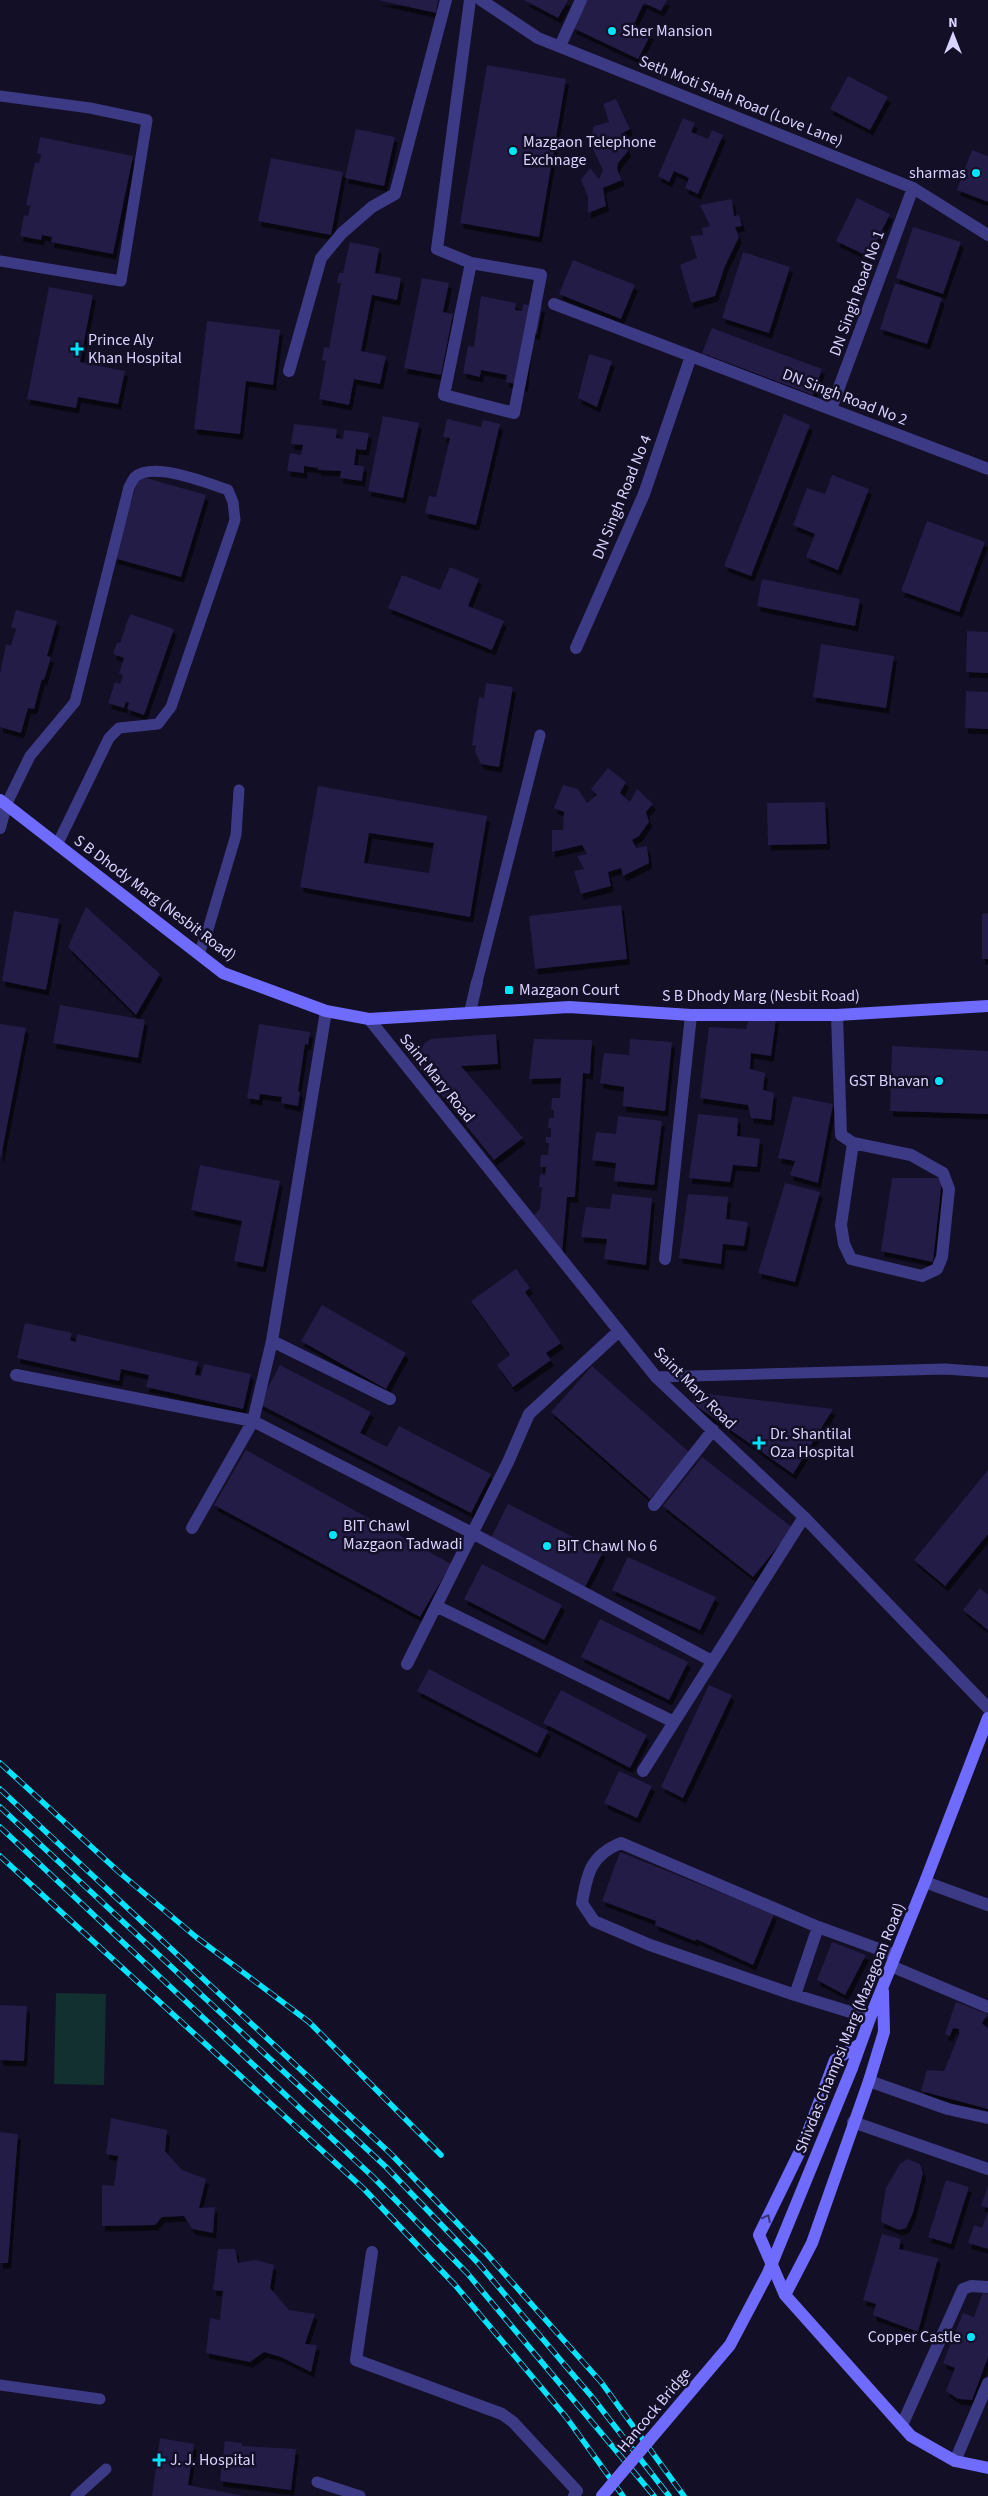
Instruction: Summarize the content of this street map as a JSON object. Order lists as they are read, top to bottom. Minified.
{"streets":{"street":["Seth Moti Shah Road (Love Lane)","DN Singh Road No 1","DN Singh Road No 2","DN Singh Road No 4","S B Dhody Marg (Nesbit Road)","Saint Mary Road","Shivdas Champsi Marg (Mazagoan Road)","Hancock Bridge"]},"crossings":[["Seth Moti Shah Road (Love Lane)","DN Singh Road No 1"],["DN Singh Road No 1","DN Singh Road No 2"],["DN Singh Road No 2","DN Singh Road No 4"],["S B Dhody Marg (Nesbit Road)","Saint Mary Road"],["Shivdas Champsi Marg (Mazagoan Road)","Hancock Bridge"]],"places":{"other":["Sher Mansion","Mazgaon Telephone Exchnage","sharmas","GST Bhavan","BIT Chawl Mazgaon Tadwadi","BIT Chawl No 6","Copper Castle"],"health":["Prince Aly Khan Hospital","Dr. Shantilal Oza Hospital","J. J. Hospital"],"transit":["Mazgaon Court"]},"north":"top"}
